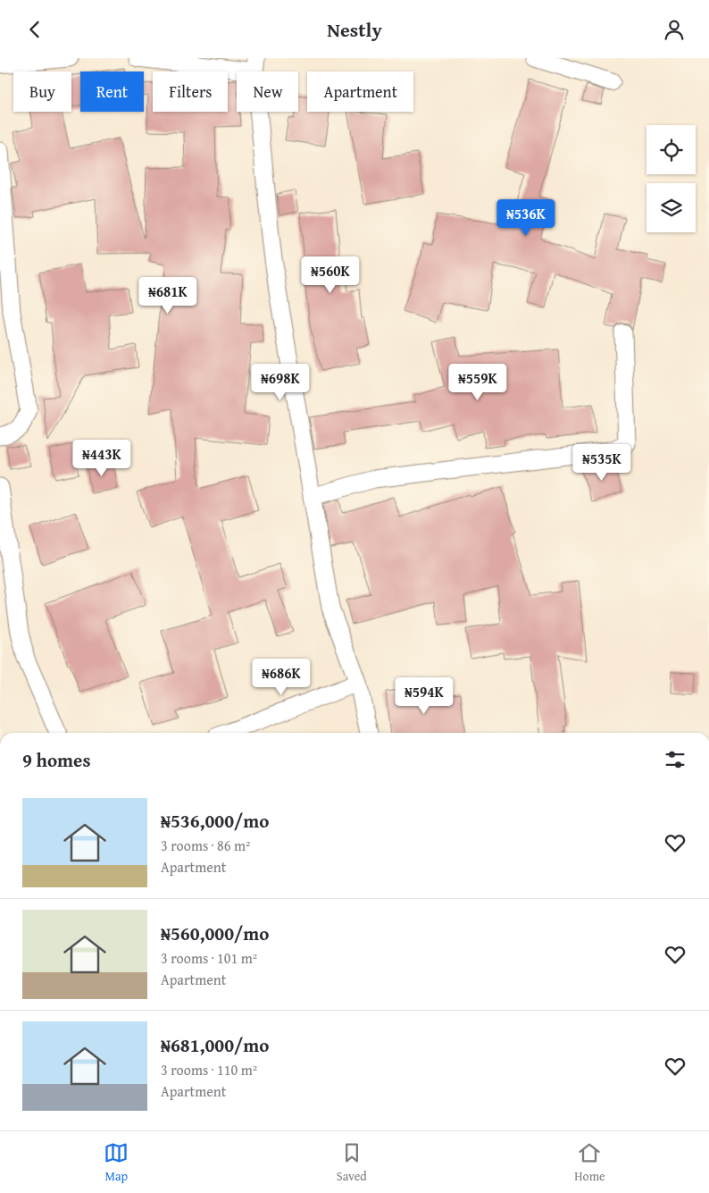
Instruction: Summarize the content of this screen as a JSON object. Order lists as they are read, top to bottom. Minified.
{"page":{"header":"Nestly","chip":["Buy","Rent","Filters","New","Apartment"],"price":["₦536K","₦560K","₦681K","₦698K","₦559K","₦443K","₦535K","₦686K","₦594K"],"heading":"9 homes","list":[{"name":"₦536,000/mo","note":"3 rooms · 86 m² · Apartment"},{"name":"₦560,000/mo","note":"3 rooms · 101 m² · Apartment"},{"name":"₦681,000/mo","note":"3 rooms · 110 m² · Apartment"}],"tabs":["Map","Saved","Home"]}}
